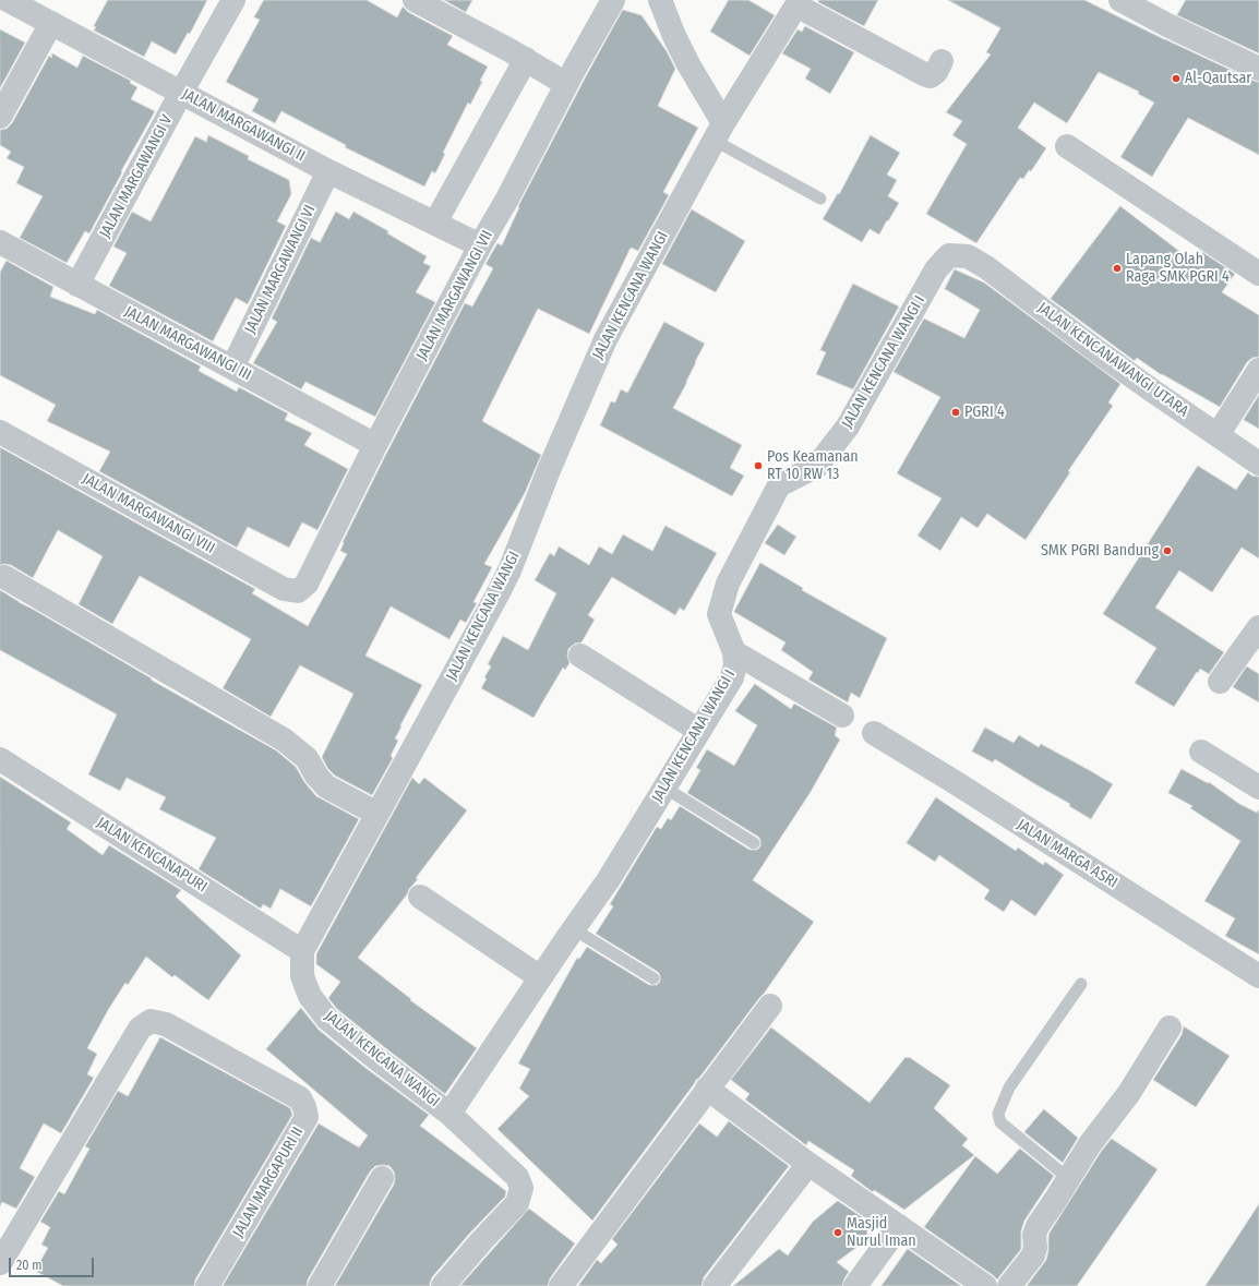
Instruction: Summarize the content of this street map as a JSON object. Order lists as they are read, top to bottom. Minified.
{"streets":{"street":["JALAN MARGAWANGI II","JALAN MARGAWANGI V","JALAN MARGAWANGI VI","JALAN MARGAWANGI VII","JALAN KENCANA WANGI","JALAN MARGAWANGI III","JALAN KENCANAWANGI UTARA","JALAN KENCANA WANGI I","JALAN MARGAWANGI VIII","JALAN MARGA ASRI","JALAN KENCANAPURI","JALAN MARGAPURI II"]},"crossings":[["JALAN MARGAWANGI II","JALAN MARGAWANGI V"],["JALAN MARGAWANGI II","JALAN MARGAWANGI VI"],["JALAN MARGAWANGI II","JALAN MARGAWANGI VII"],["JALAN MARGAWANGI V","JALAN MARGAWANGI III"],["JALAN MARGAWANGI VI","JALAN MARGAWANGI III"],["JALAN MARGAWANGI VII","JALAN MARGAWANGI III"],["JALAN MARGAWANGI VII","JALAN MARGAWANGI VIII"],["JALAN KENCANA WANGI","JALAN KENCANA WANGI I"],["JALAN KENCANA WANGI","JALAN KENCANAPURI"],["JALAN KENCANAWANGI UTARA","JALAN KENCANA WANGI I"]],"places":["Al-Qautsar","Lapang Olah Raga SMK PGRI 4","PGRI 4","Pos Keamanan RT 10 RW 13","SMK PGRI Bandung","Masjid Nurul Iman"],"scale_bar":"20 m"}
